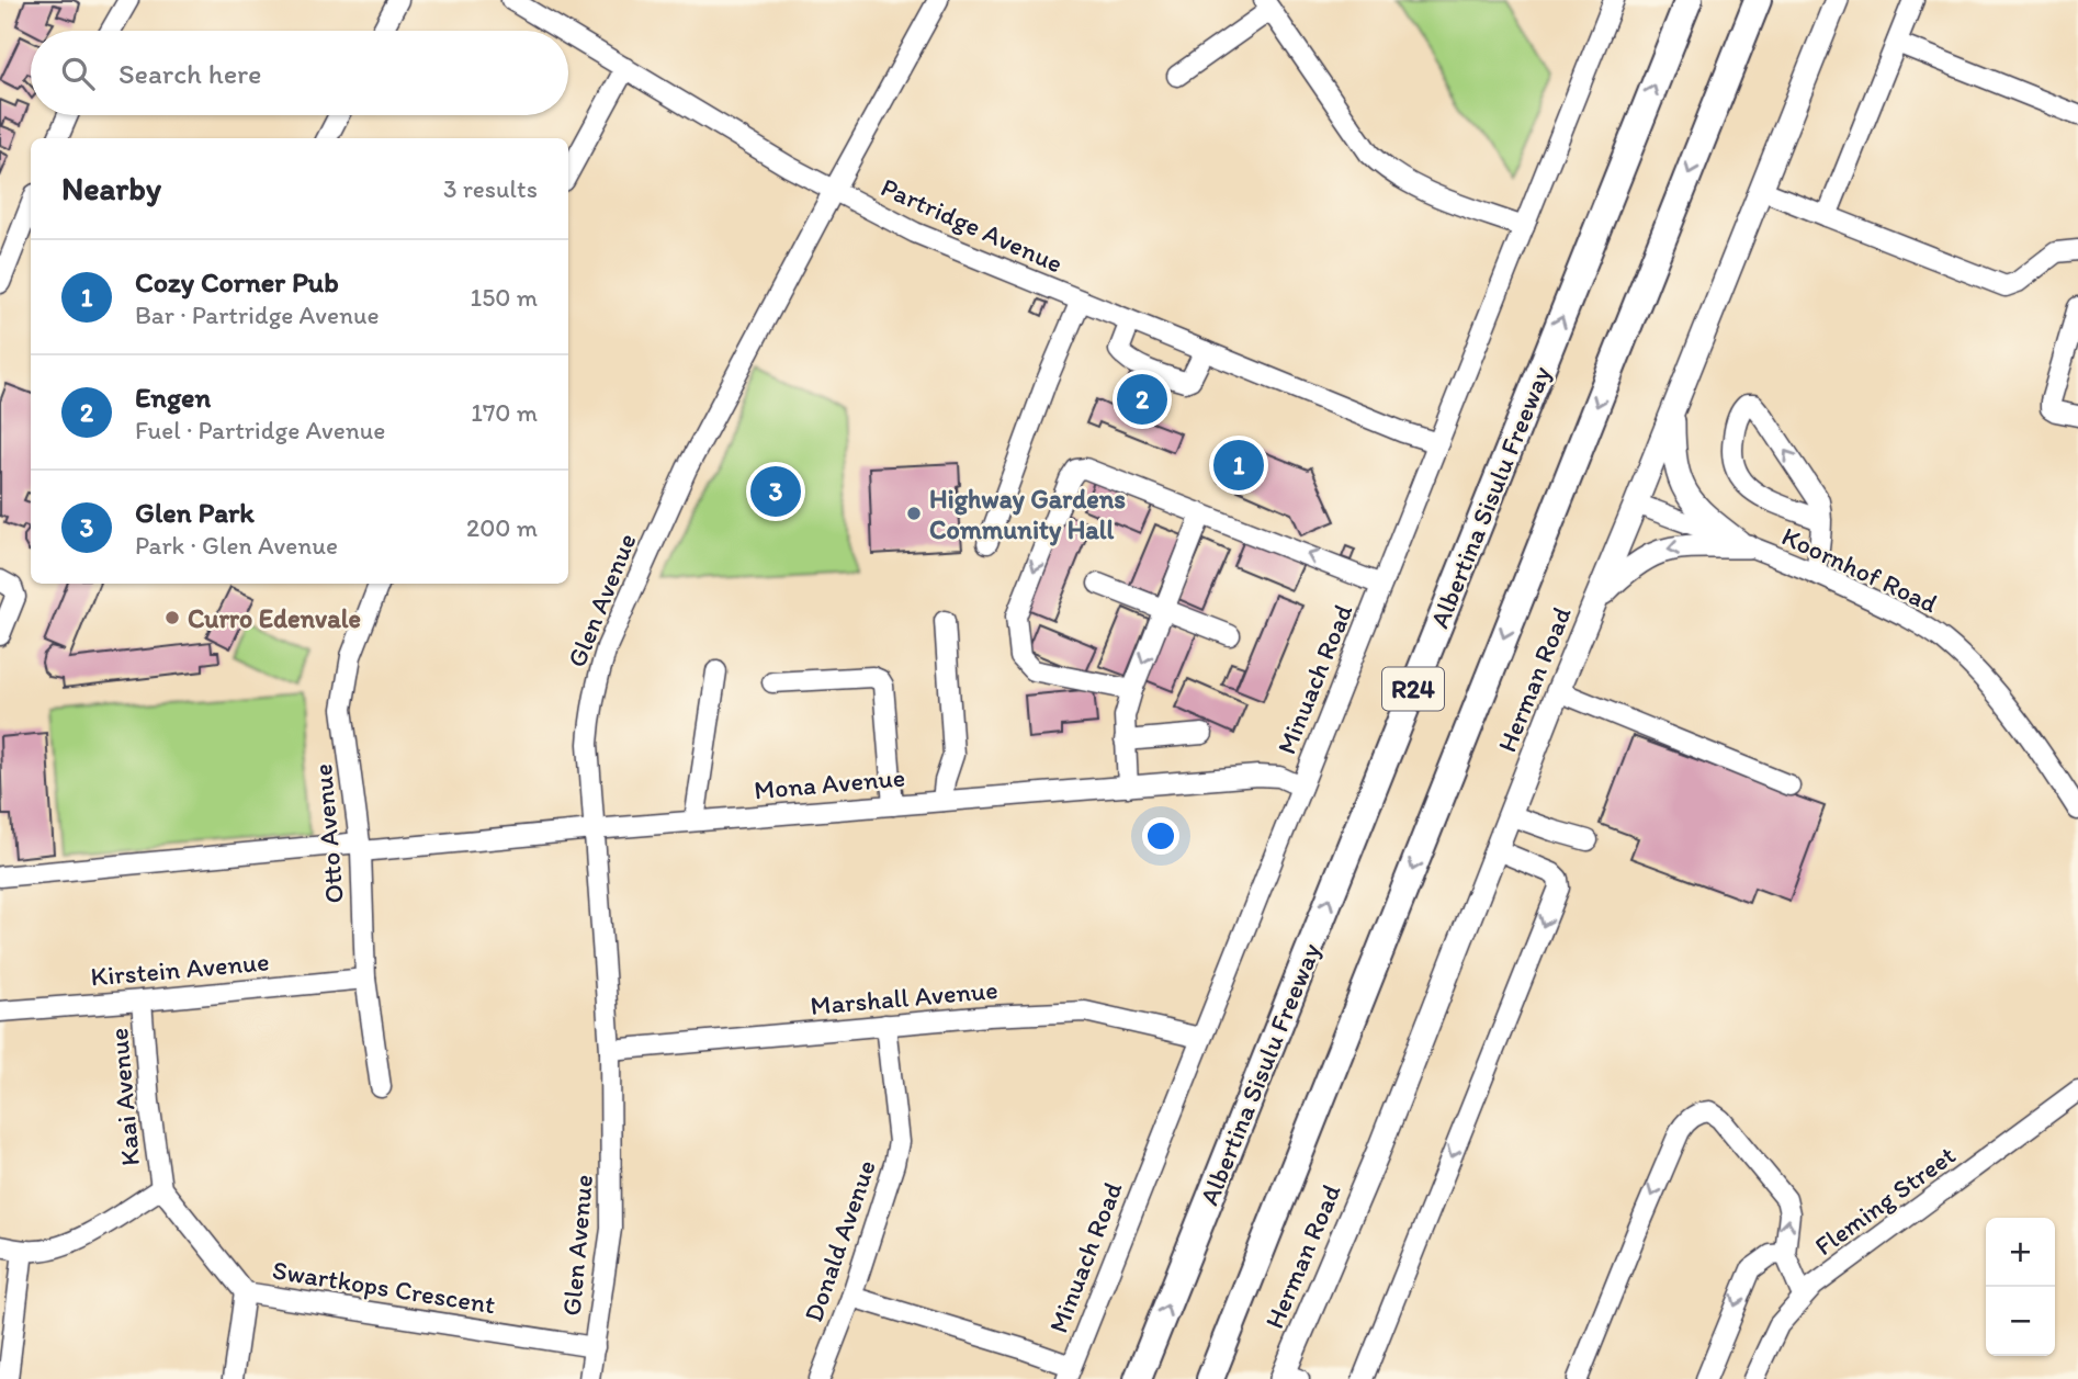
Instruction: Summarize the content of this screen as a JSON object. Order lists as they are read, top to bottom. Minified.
{"streets":{"highway":["Albertina Sisulu Freeway","R24"],"main road":["Herman Road"],"street":["Partridge Avenue","Koornhof Road","Glen Avenue","Minuach Road","Mona Avenue","Otto Avenue","Kirstein Avenue","Marshall Avenue","Kaai Avenue","Fleming Street","Donald Avenue","Swartkops Crescent"]},"crossings":[["Partridge Avenue","Glen Avenue"],["Partridge Avenue","Minuach Road"],["Koornhof Road","Herman Road"],["Glen Avenue","Mona Avenue"],["Glen Avenue","Marshall Avenue"],["Glen Avenue","Swartkops Crescent"],["Minuach Road","Mona Avenue"],["Minuach Road","Marshall Avenue"],["Mona Avenue","Otto Avenue"],["Otto Avenue","Kirstein Avenue"],["Kirstein Avenue","Kaai Avenue"],["Marshall Avenue","Donald Avenue"],["Kaai Avenue","Swartkops Crescent"]],"places":["Highway Gardens Community Hall","Curro Edenvale"],"page":{"search":"Search here","heading":["Nearby","3 results"],"list":[{"mark":"1","name":"Cozy Corner Pub","note":"Bar · Partridge Avenue","value":"150 m"},{"mark":"2","name":"Engen","note":"Fuel · Partridge Avenue","value":"170 m"},{"mark":"3","name":"Glen Park","note":"Park · Glen Avenue","value":"200 m"}],"pins":["2","1","3"],"map_buttons":["+","−"]}}
